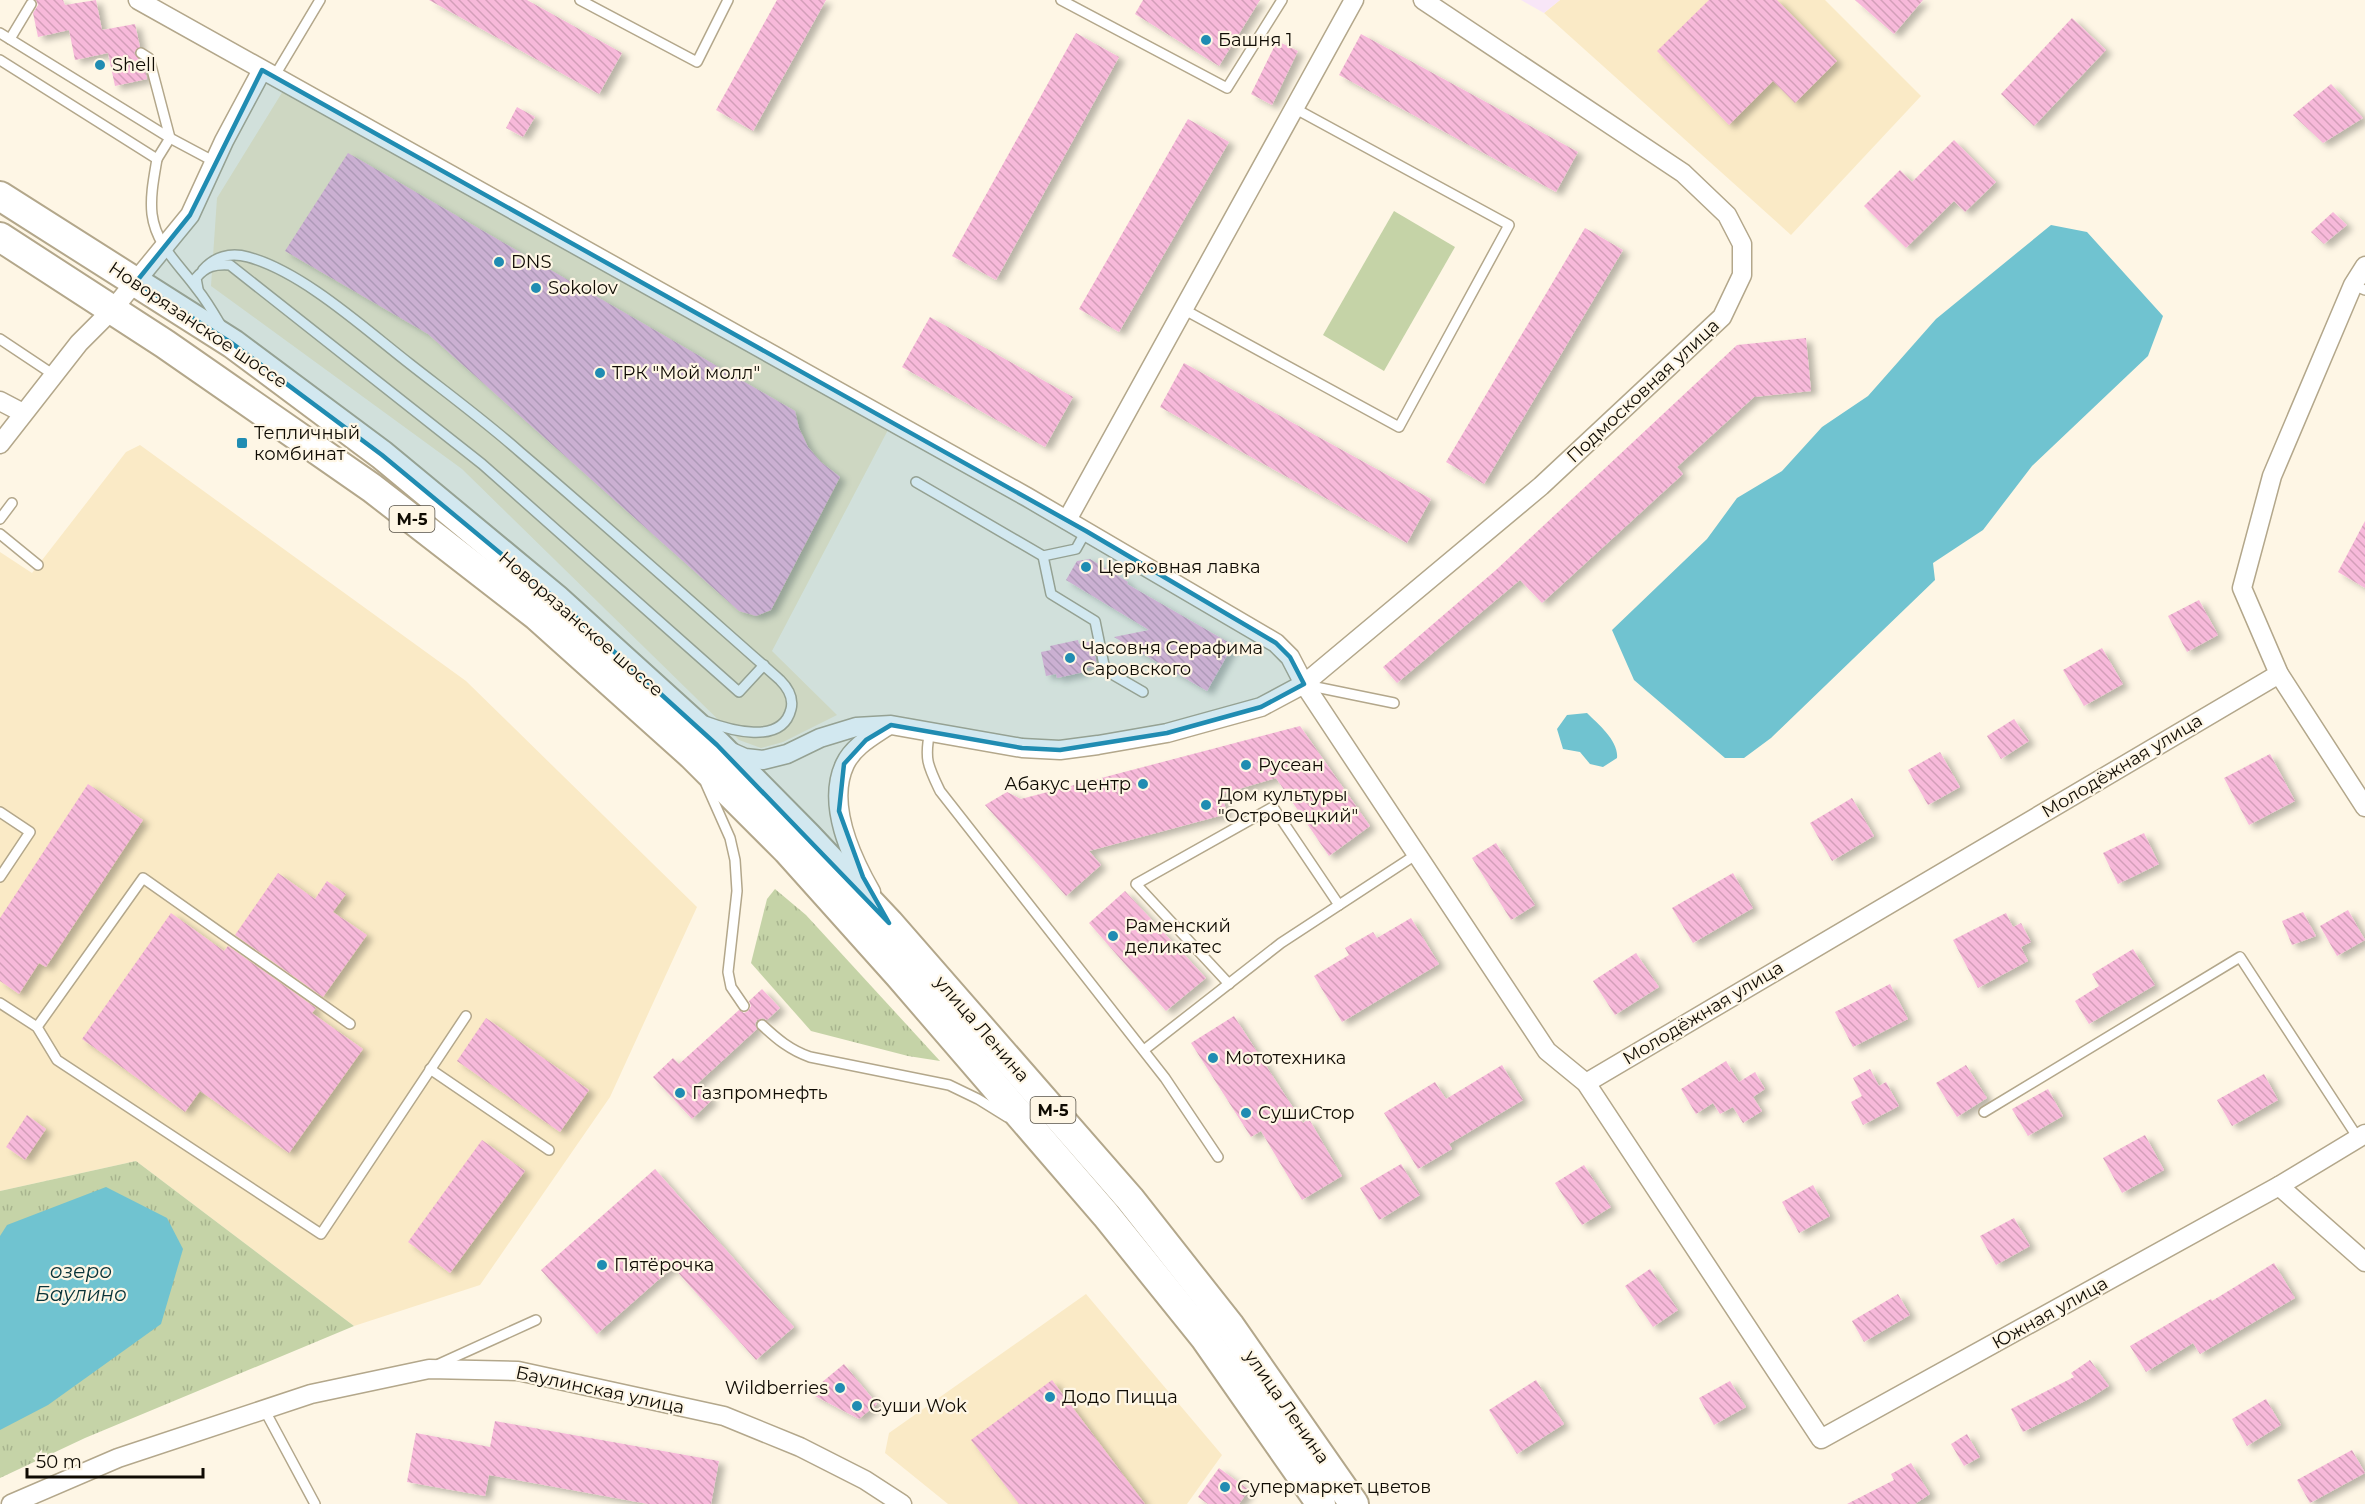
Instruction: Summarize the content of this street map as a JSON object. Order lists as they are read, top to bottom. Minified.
{"streets":{"main road":["Новорязанское шоссе","М-5","улица Ленина"],"street":["Подмосковная улица","Молодёжная улица","Южная улица","Баулинская улица"]},"crossings":[["Новорязанское шоссе","Подмосковная улица"],["Новорязанское шоссе","улица Ленина"],["Подмосковная улица","улица Ленина"],["Молодёжная улица","Южная улица"]],"water":["озеро Баулино"],"places":{"other":["Башня 1","Shell","DNS","Sokolov","ТРК \"Мой молл\"","Церковная лавка","Часовня Серафима Саровского","Русеан","Абакус центр","Дом культуры \"Островецкий\"","Раменский деликатес","Мототехника","Газпромнефть","СушиСтор","Пятёрочка","Wildberries","Додо Пицца","Суши Wok","Супермаркет цветов"],"transit":["Тепличный комбинат"]},"scale_bar":"50 m"}
